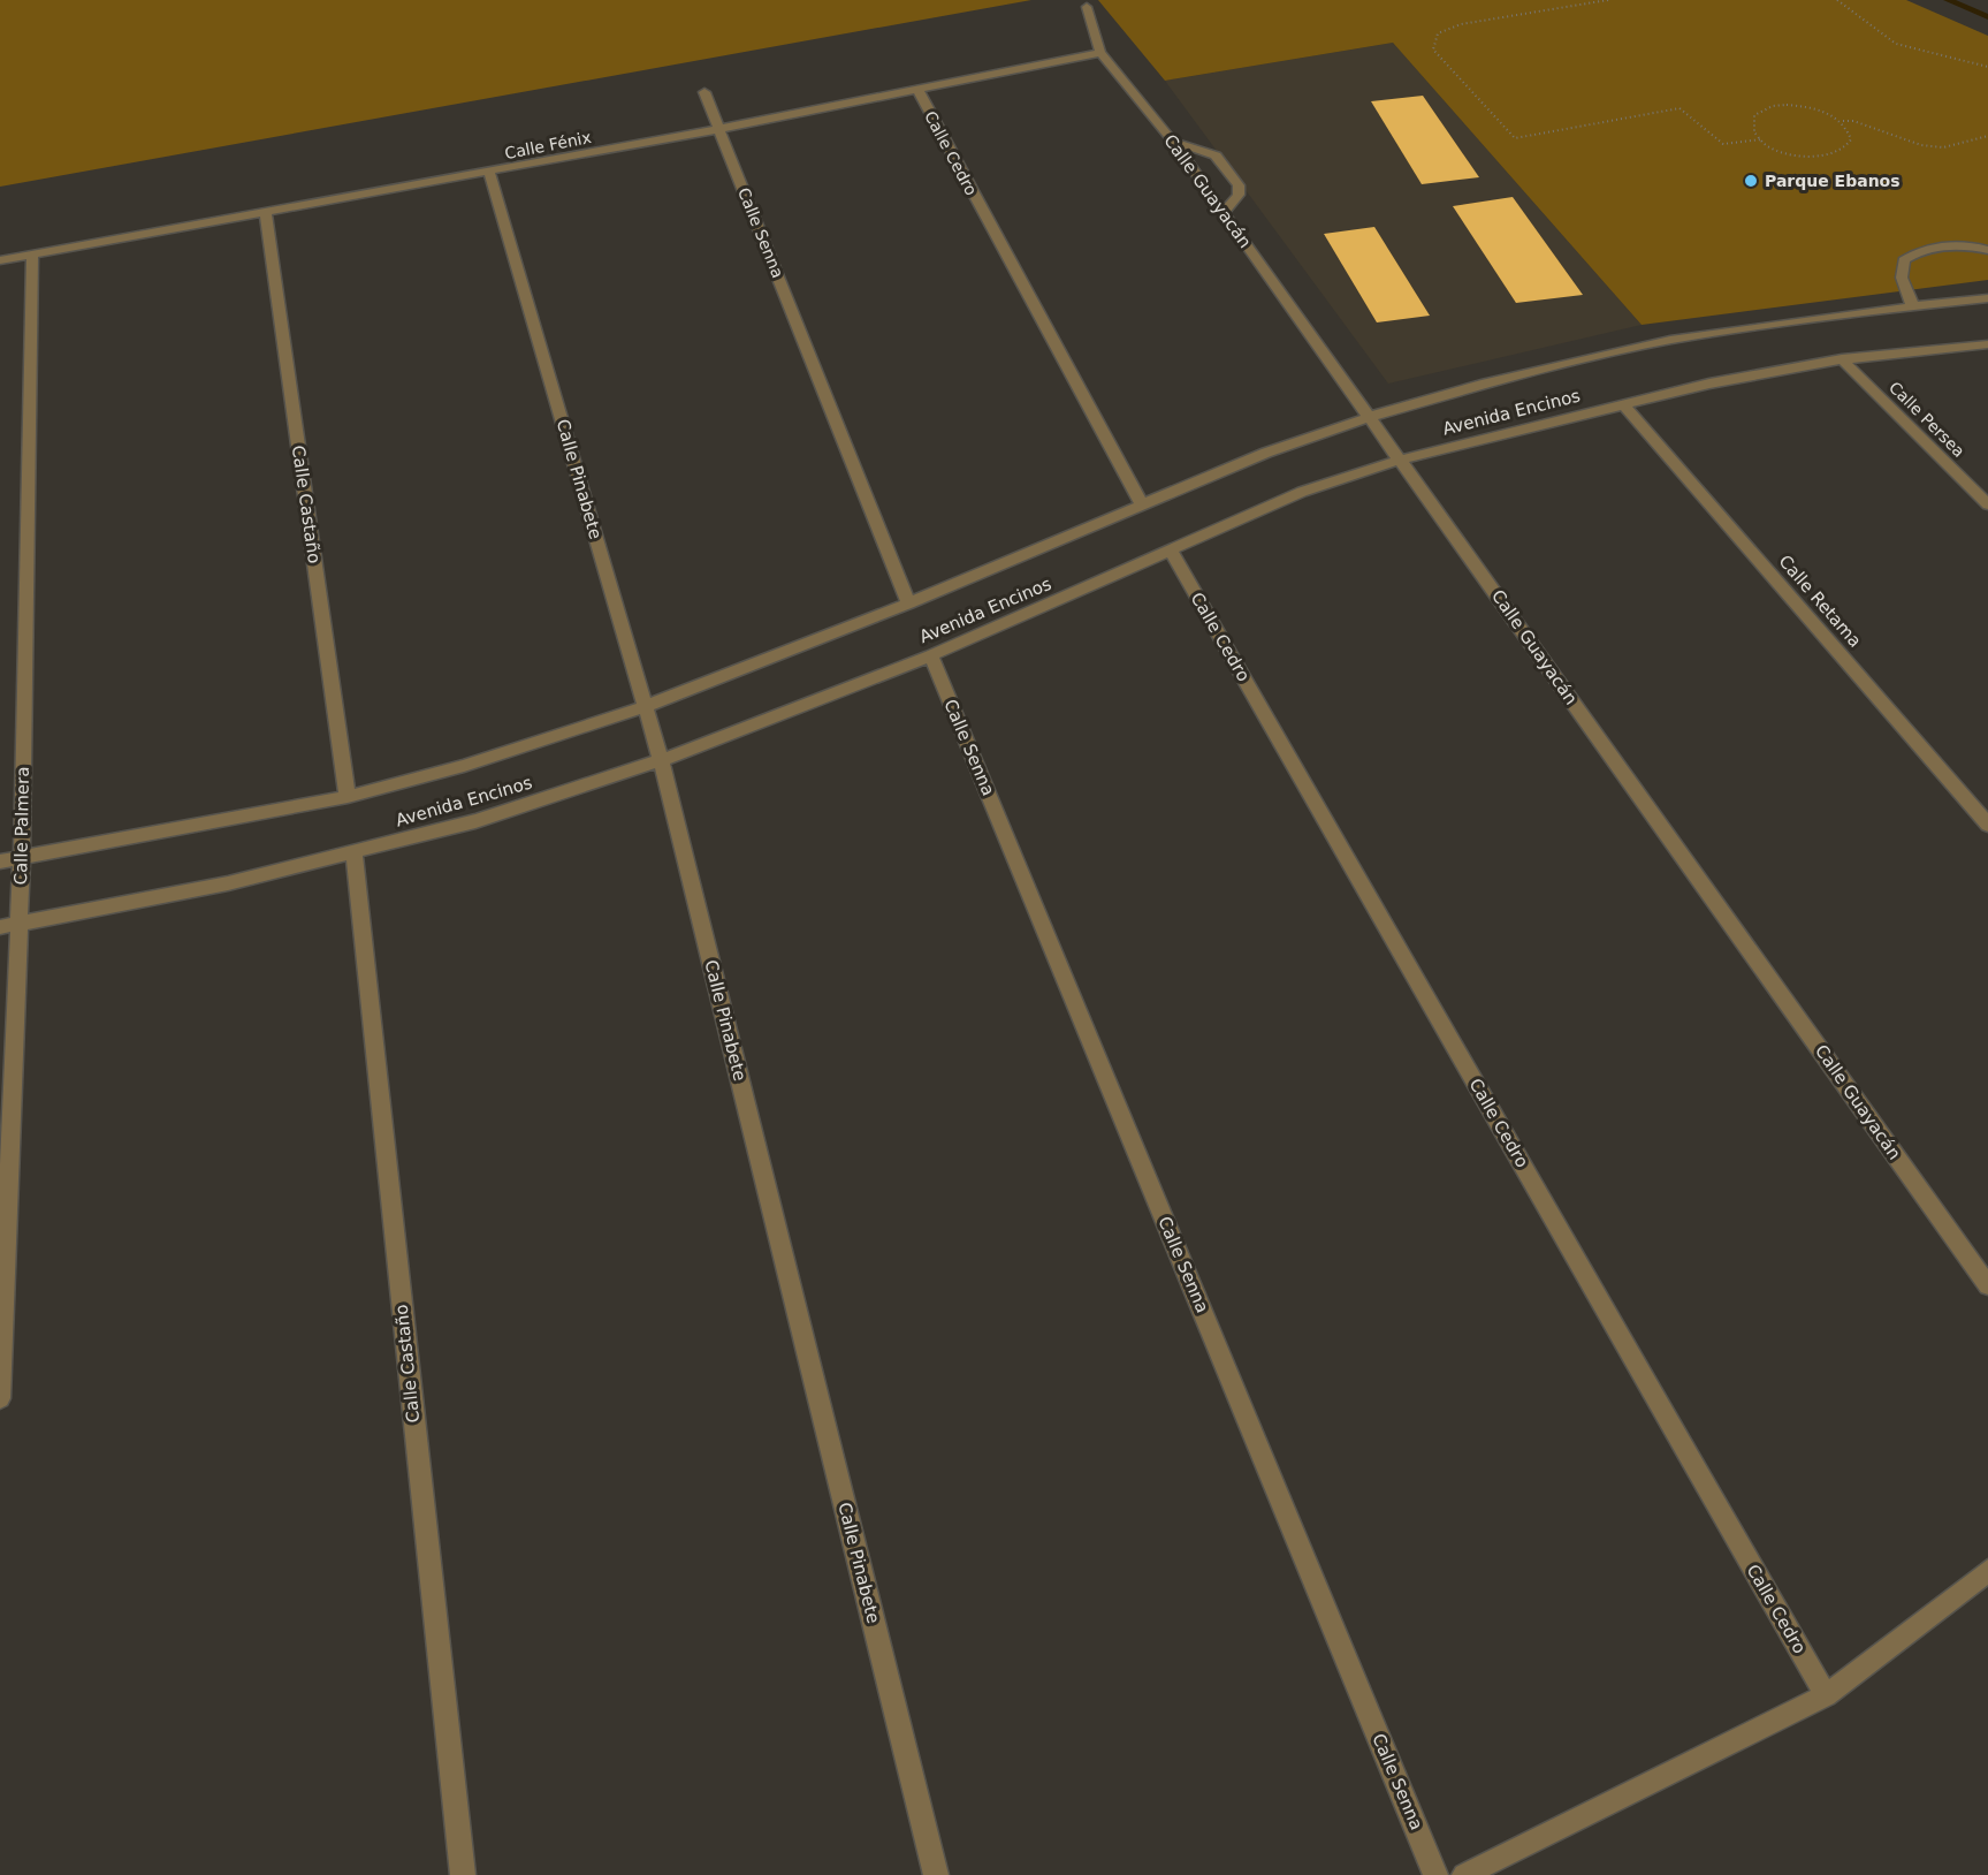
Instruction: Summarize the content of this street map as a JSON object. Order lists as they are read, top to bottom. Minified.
{"streets":{"street":["Calle Fénix","Calle Cedro","Calle Guayacán","Calle Senna","Avenida Encinos","Calle Persea","Calle Pinabete","Calle Castaño","Calle Retama","Calle Palmera"]},"crossings":[["Calle Fénix","Calle Cedro"],["Calle Fénix","Calle Guayacán"],["Calle Fénix","Calle Senna"],["Calle Fénix","Calle Pinabete"],["Calle Fénix","Calle Castaño"],["Calle Fénix","Calle Palmera"],["Calle Cedro","Avenida Encinos"],["Calle Guayacán","Avenida Encinos"],["Calle Senna","Avenida Encinos"],["Avenida Encinos","Calle Persea"],["Avenida Encinos","Calle Pinabete"],["Avenida Encinos","Calle Castaño"],["Avenida Encinos","Calle Retama"],["Avenida Encinos","Calle Palmera"]],"places":["Parque Ebanos"]}
